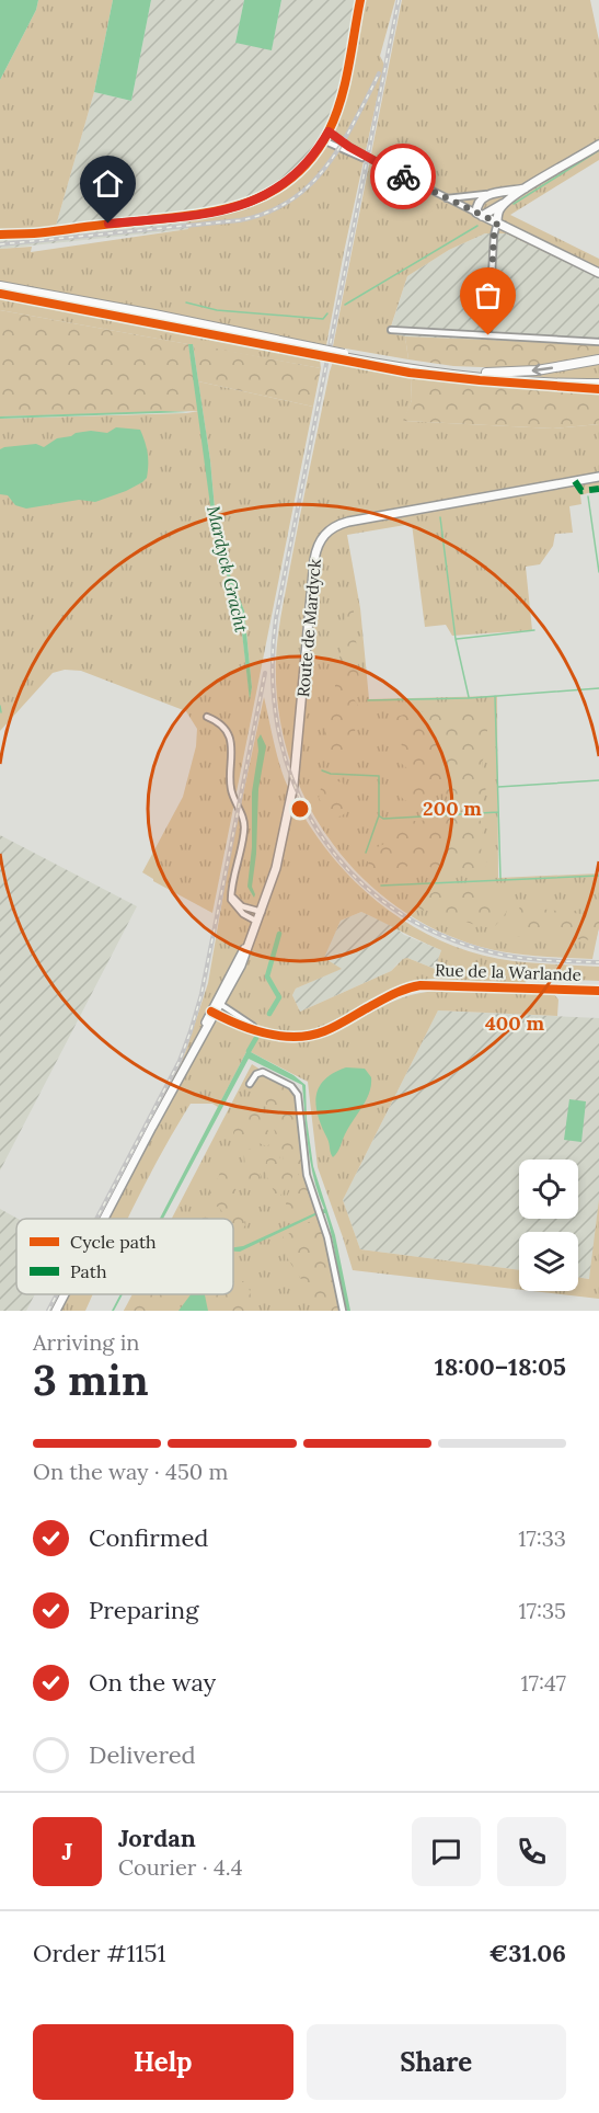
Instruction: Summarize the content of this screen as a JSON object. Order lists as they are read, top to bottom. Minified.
{"streets":{"main road":["Route de Mardyck"],"street":["Rue de la Warlande"]},"crossings":[["Route de Mardyck","Rue de la Warlande"]],"water":["Mardyck Gracht"],"legend":["Cycle path","Path"],"page":{"heading":["3 min","Arriving in","18:00–18:05"],"panel":["Jordan","Courier · 4.4","Order #1151","€31.06"],"bar":"On the way · 450 m","list":[["Confirmed","17:33"],["Preparing","17:35"],["On the way","17:47"],"Delivered"],"round":"J","buttons":["Help","Share"]},"rings":["200 m","400 m"]}
